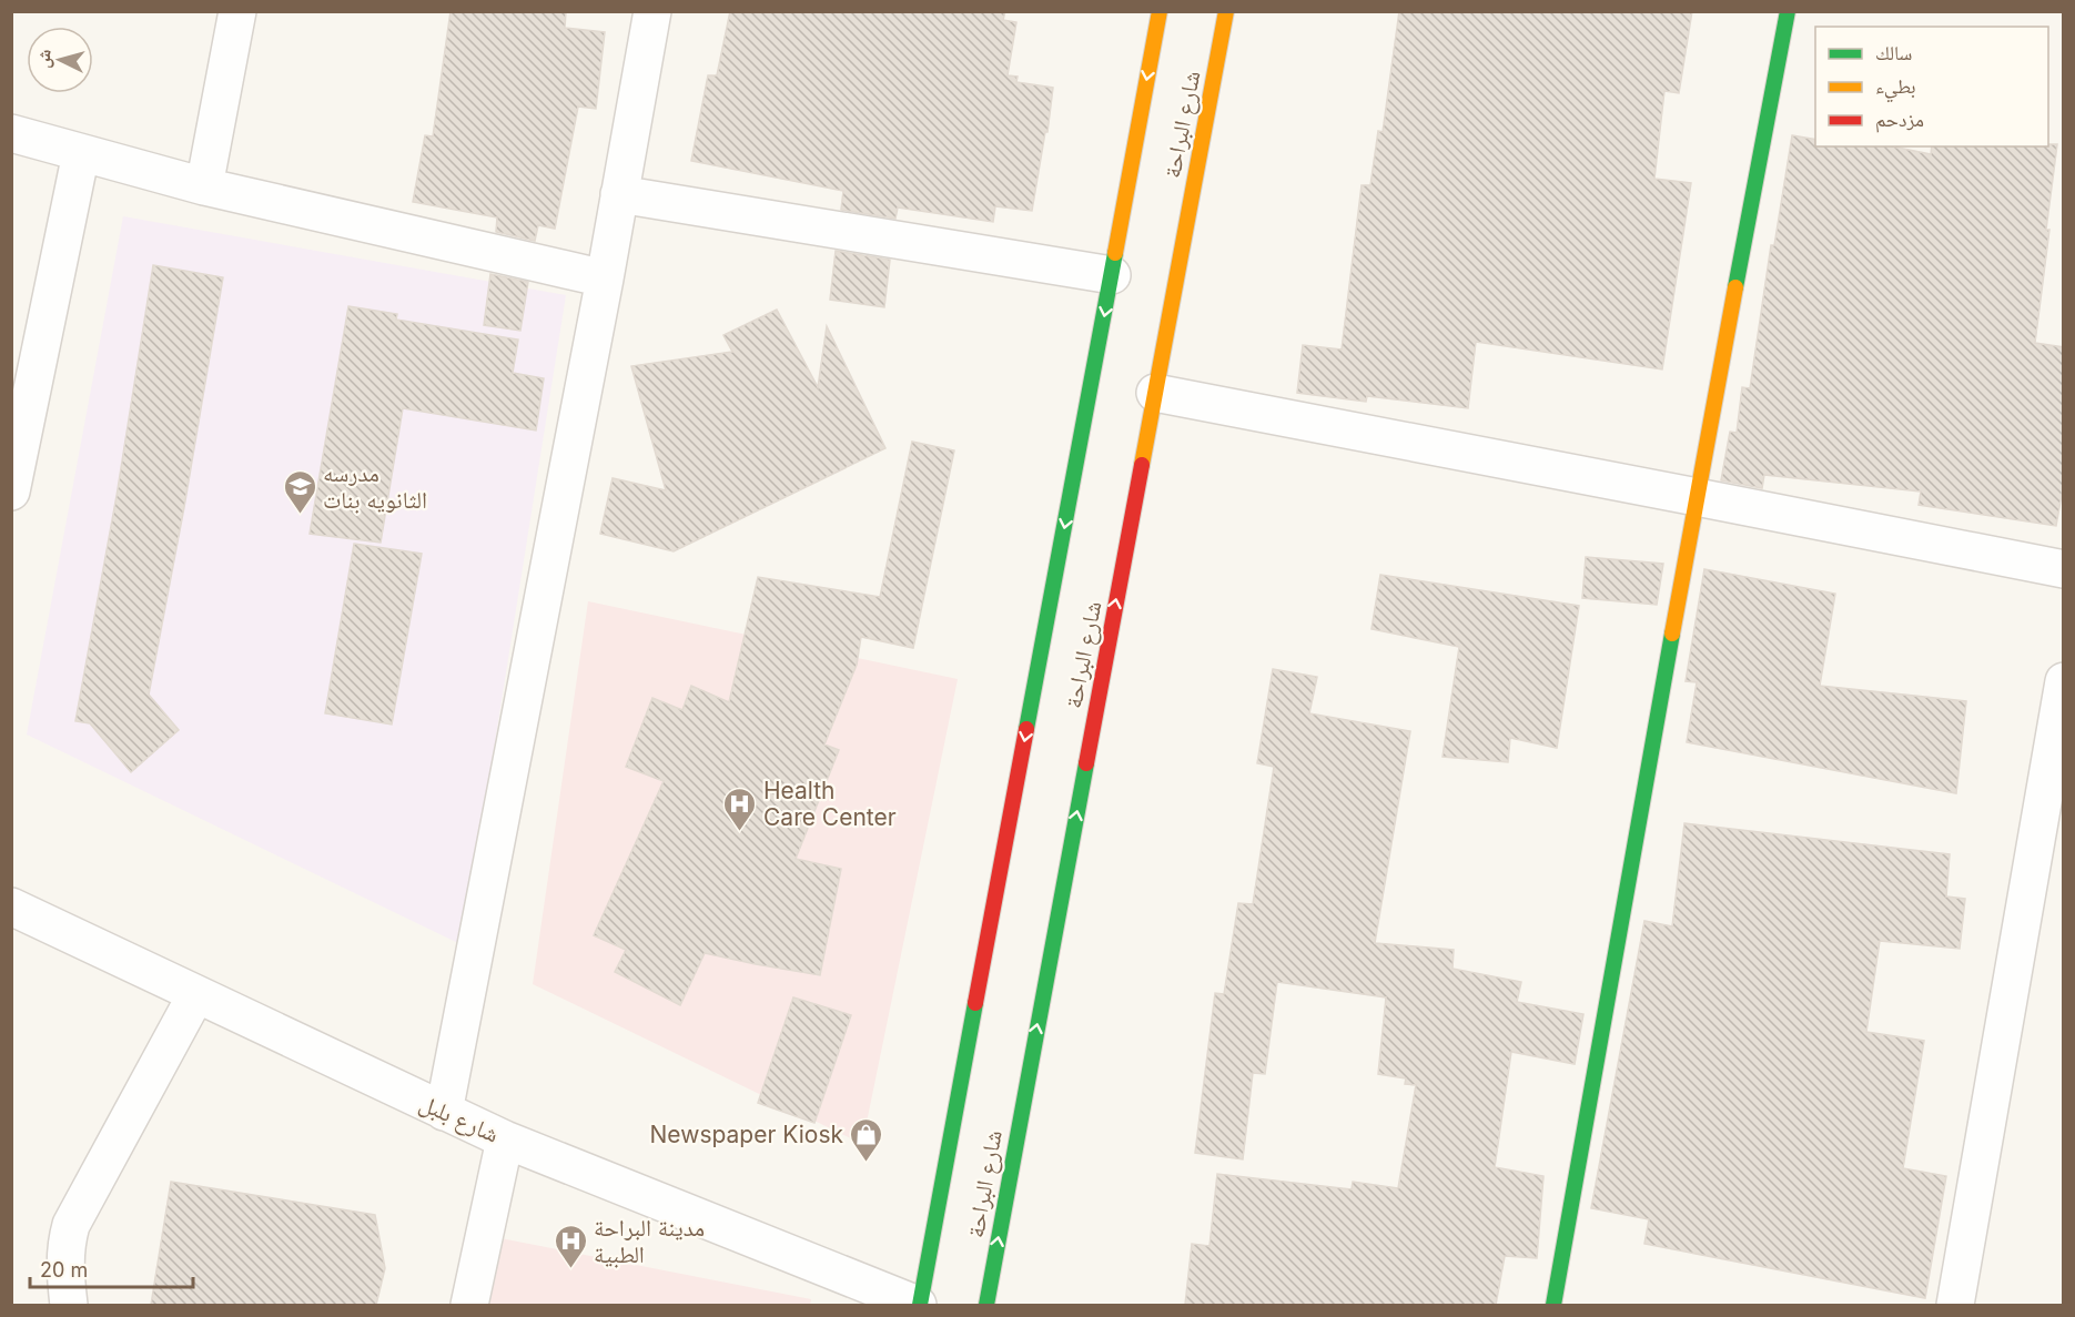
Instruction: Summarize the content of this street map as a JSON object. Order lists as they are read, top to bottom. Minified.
{"streets":{"street":["شارع البراحة","شارع بلبل"]},"crossings":[["شارع البراحة","شارع بلبل"]],"places":{"school or university":["مدرسه الثانويه بنات"],"hospital":["Health Care Center","مدينة البراحة الطبية"],"shop":["Newspaper Kiosk"]},"legend":["سالك","بطيء","مزدحم"],"scale_bar":"20 m","north":"left"}
